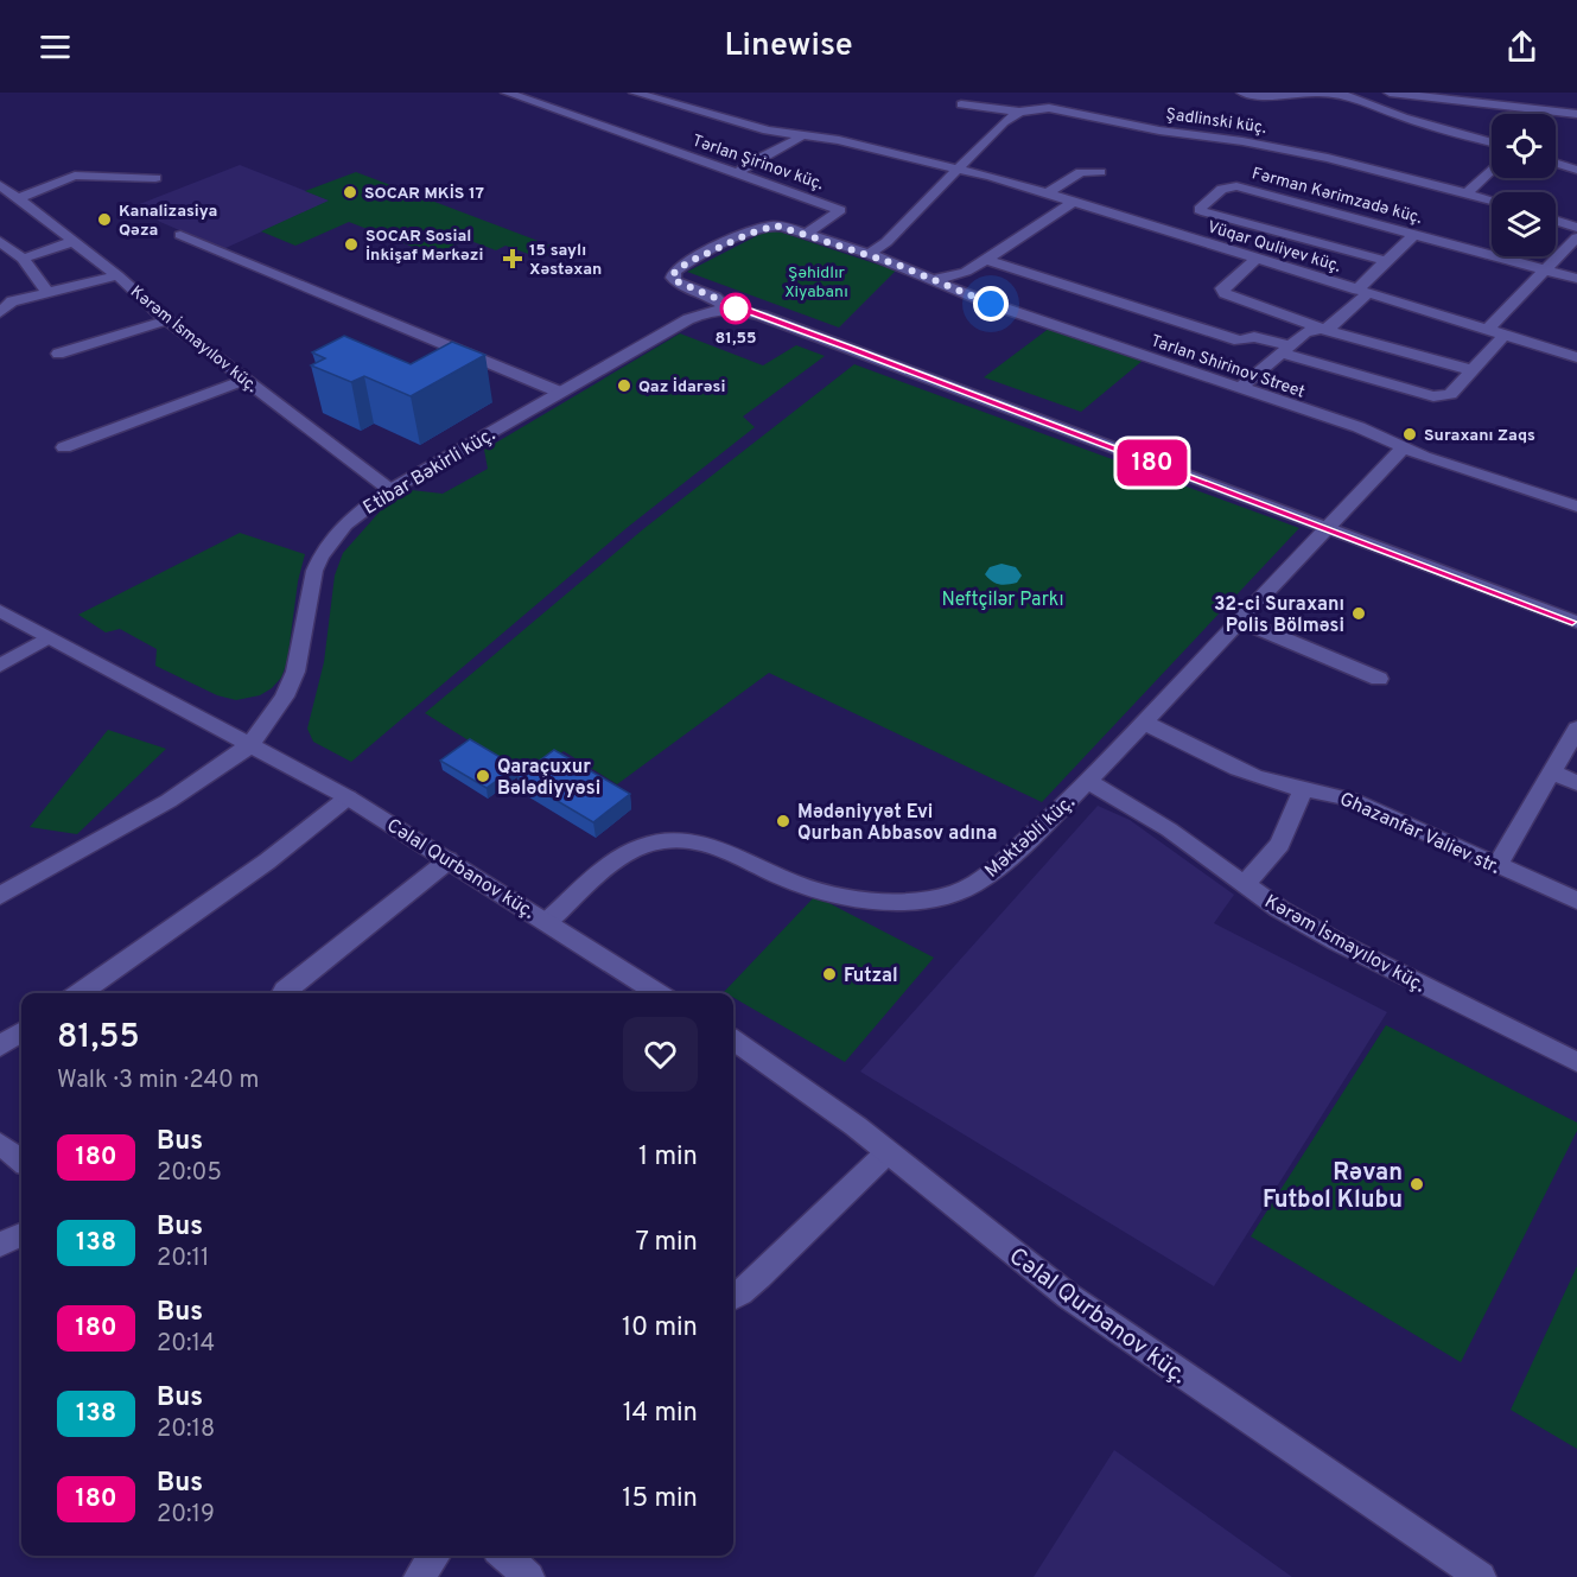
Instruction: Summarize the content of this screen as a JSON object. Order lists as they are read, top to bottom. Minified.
{"streets":{"street":["Şadlinski küç.","Tərlan Şirinov küç.","Fərman Kərimzadə küç.","Vüqar Quliyev küç.","Kərəm İsmayılov küç.","Tarlan Shirinov Street","Etibar Bəkirli küç.","Ghazanfar Valiev str.","Məktəbli küç.","Cəlal Qurbanov küç."]},"crossings":[["Kərəm İsmayılov küç.","Etibar Bəkirli küç."],["Kərəm İsmayılov küç.","Məktəbli küç."],["Tarlan Shirinov Street","Məktəbli küç."],["Etibar Bəkirli küç.","Cəlal Qurbanov küç."],["Ghazanfar Valiev str.","Məktəbli küç."],["Məktəbli küç.","Cəlal Qurbanov küç."]],"parks":["Şəhidlır Xiyabanı","Neftçilər Parkı"],"places":{"other":["SOCAR MKİS 17","Kanalizasiya Qəza","SOCAR Sosial İnkişaf Mərkəzi","81,55","Qaz İdarəsi","Suraxanı Zaqs","32-ci Suraxanı Polis Bölməsi","Qaraçuxur Bələdiyyəsi","Mədəniyyət Evi Qurban Abbasov adına","Futzal","Rəvan Futbol Klubu"],"health":["15 saylı Xəstəxan"]},"lines":["bus line 180"],"page":{"header":"Linewise","on_map":"180","heading":["81,55","Walk · 3 min · 240 m"],"list":[{"mark":"180","name":"Bus","note":"20:05","value":"1 min"},{"mark":"138","name":"Bus","note":"20:11","value":"7 min"},{"mark":"180","name":"Bus","note":"20:14","value":"10 min"},{"mark":"138","name":"Bus","note":"20:18","value":"14 min"},{"mark":"180","name":"Bus","note":"20:19","value":"15 min"}]}}
